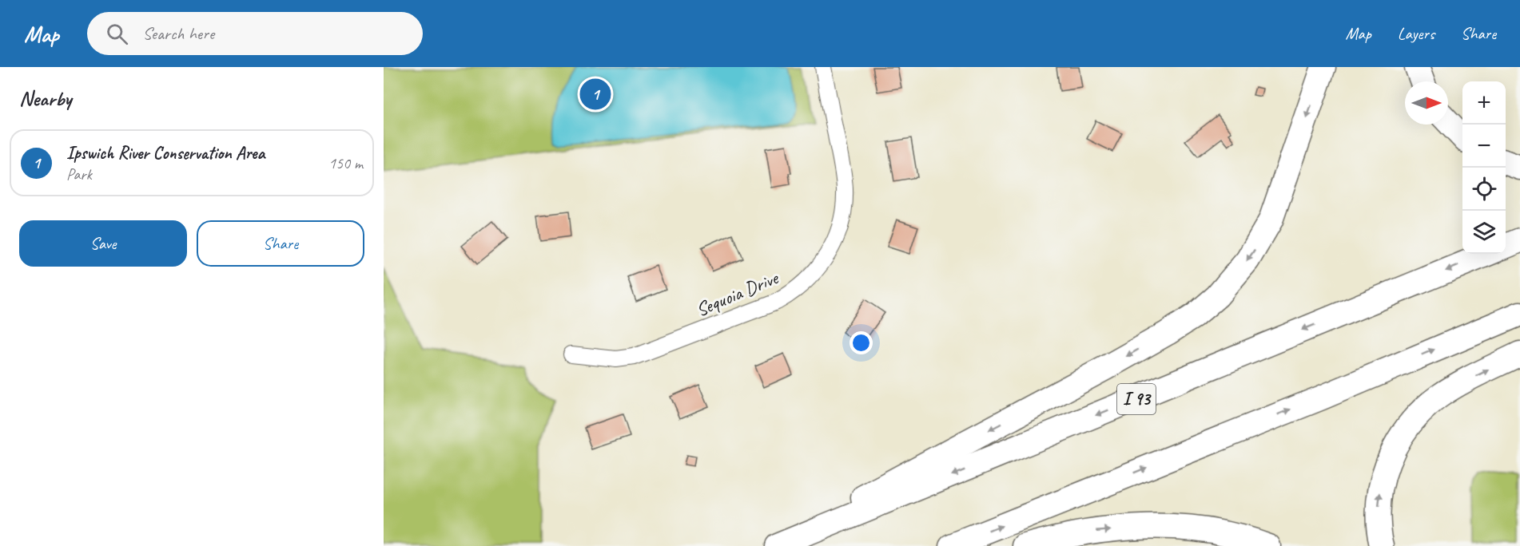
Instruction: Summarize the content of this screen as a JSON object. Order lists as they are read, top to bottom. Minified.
{"streets":{"highway":["I 93"],"street":["Sequoia Drive"]},"north":"right","page":{"header":"Map","search":"Search here","nav":["Map","Layers","Share"],"heading":"Nearby","pins":"1","map_buttons":["+","−"],"list":[{"mark":"1","name":"Ipswich River Conservation Area","note":"Park","value":"150 m"}],"buttons":["Save","Share"]}}
